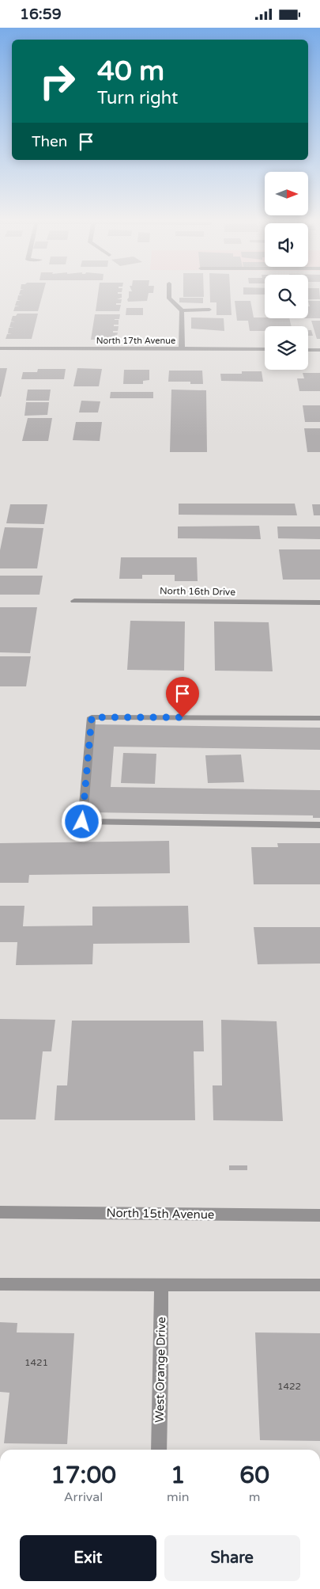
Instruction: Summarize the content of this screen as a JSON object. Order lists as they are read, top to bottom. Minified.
{"streets":{"street":["North 17th Avenue","North 16th Drive","North 15th Avenue","West Orange Drive"]},"house_numbers":["1421","1422"],"north":"right","page":{"status":"16:59","turn":["40 m","Turn right"],"then":"Then","eta":["17:00","Arrival","1","min","60","m"],"buttons":["Exit","Share"]}}
